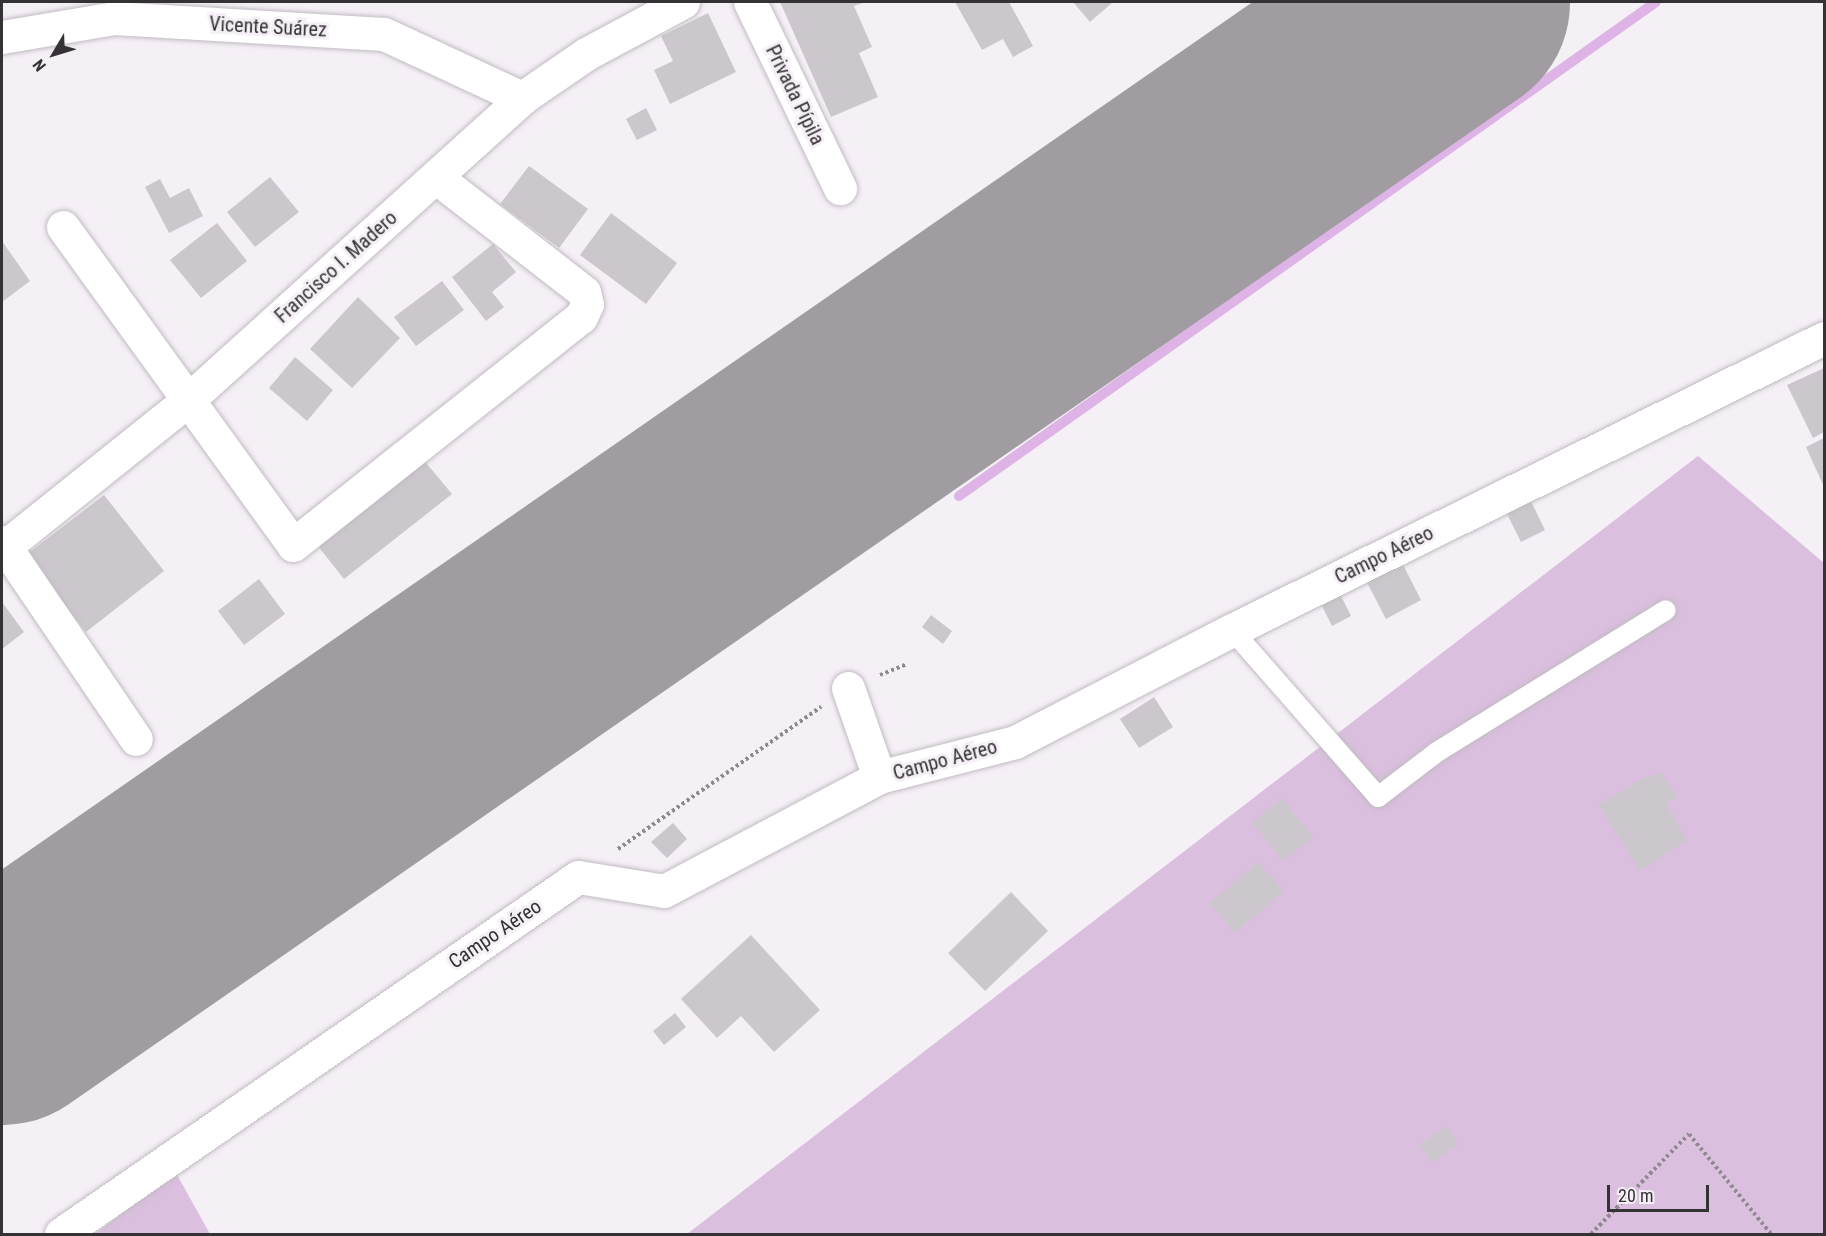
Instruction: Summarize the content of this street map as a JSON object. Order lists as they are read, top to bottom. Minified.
{"streets":{"street":["Vicente Suárez","Privada Pípila","Francisco I. Madero","Campo Aéreo"]},"crossings":[["Vicente Suárez","Francisco I. Madero"]],"scale_bar":"20 m","north":"bottom left"}
